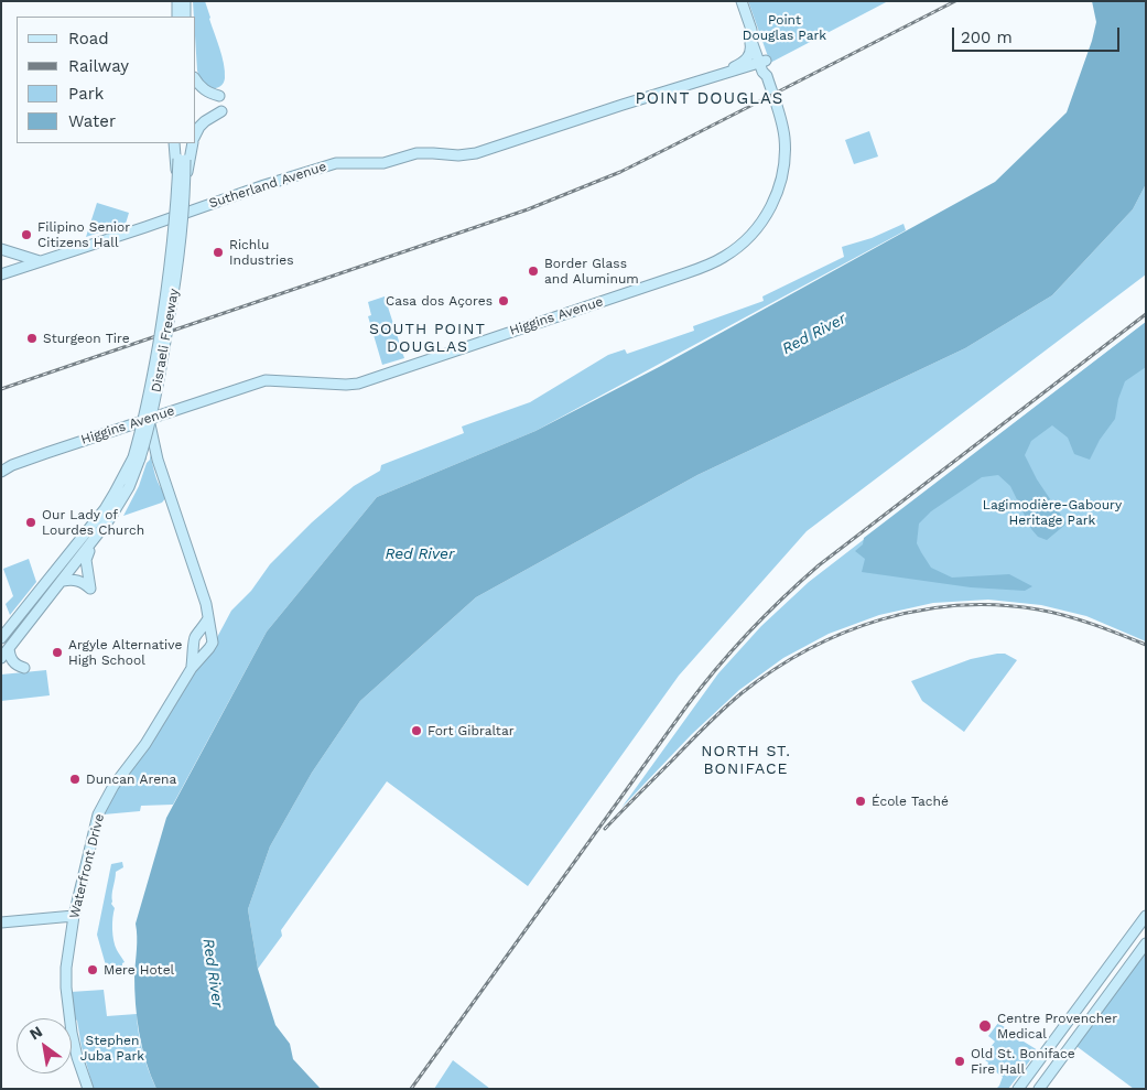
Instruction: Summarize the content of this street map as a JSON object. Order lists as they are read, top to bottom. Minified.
{"streets":{"main road":["Sutherland Avenue","Higgins Avenue","Disraeli Freeway","Waterfront Drive"]},"crossings":[["Sutherland Avenue","Higgins Avenue"]],"districts":["POINT DOUGLAS","SOUTH POINT DOUGLAS","NORTH ST. BONIFACE"],"water":["Red River"],"parks":["Point Douglas Park","Lagimodière-Gaboury Heritage Park","Stephen Juba Park"],"places":["Filipino Senior Citizens Hall","Richlu Industries","Border Glass and Aluminum","Casa dos Açores","Sturgeon Tire","Our Lady of Lourdes Church","Argyle Alternative High School","Fort Gibraltar","Duncan Arena","École Taché","Mere Hotel","Centre Provencher Medical","Old St. Boniface Fire Hall"],"legend":["Road","Railway","Park","Water"],"scale_bar":"200 m","north":"top left"}
